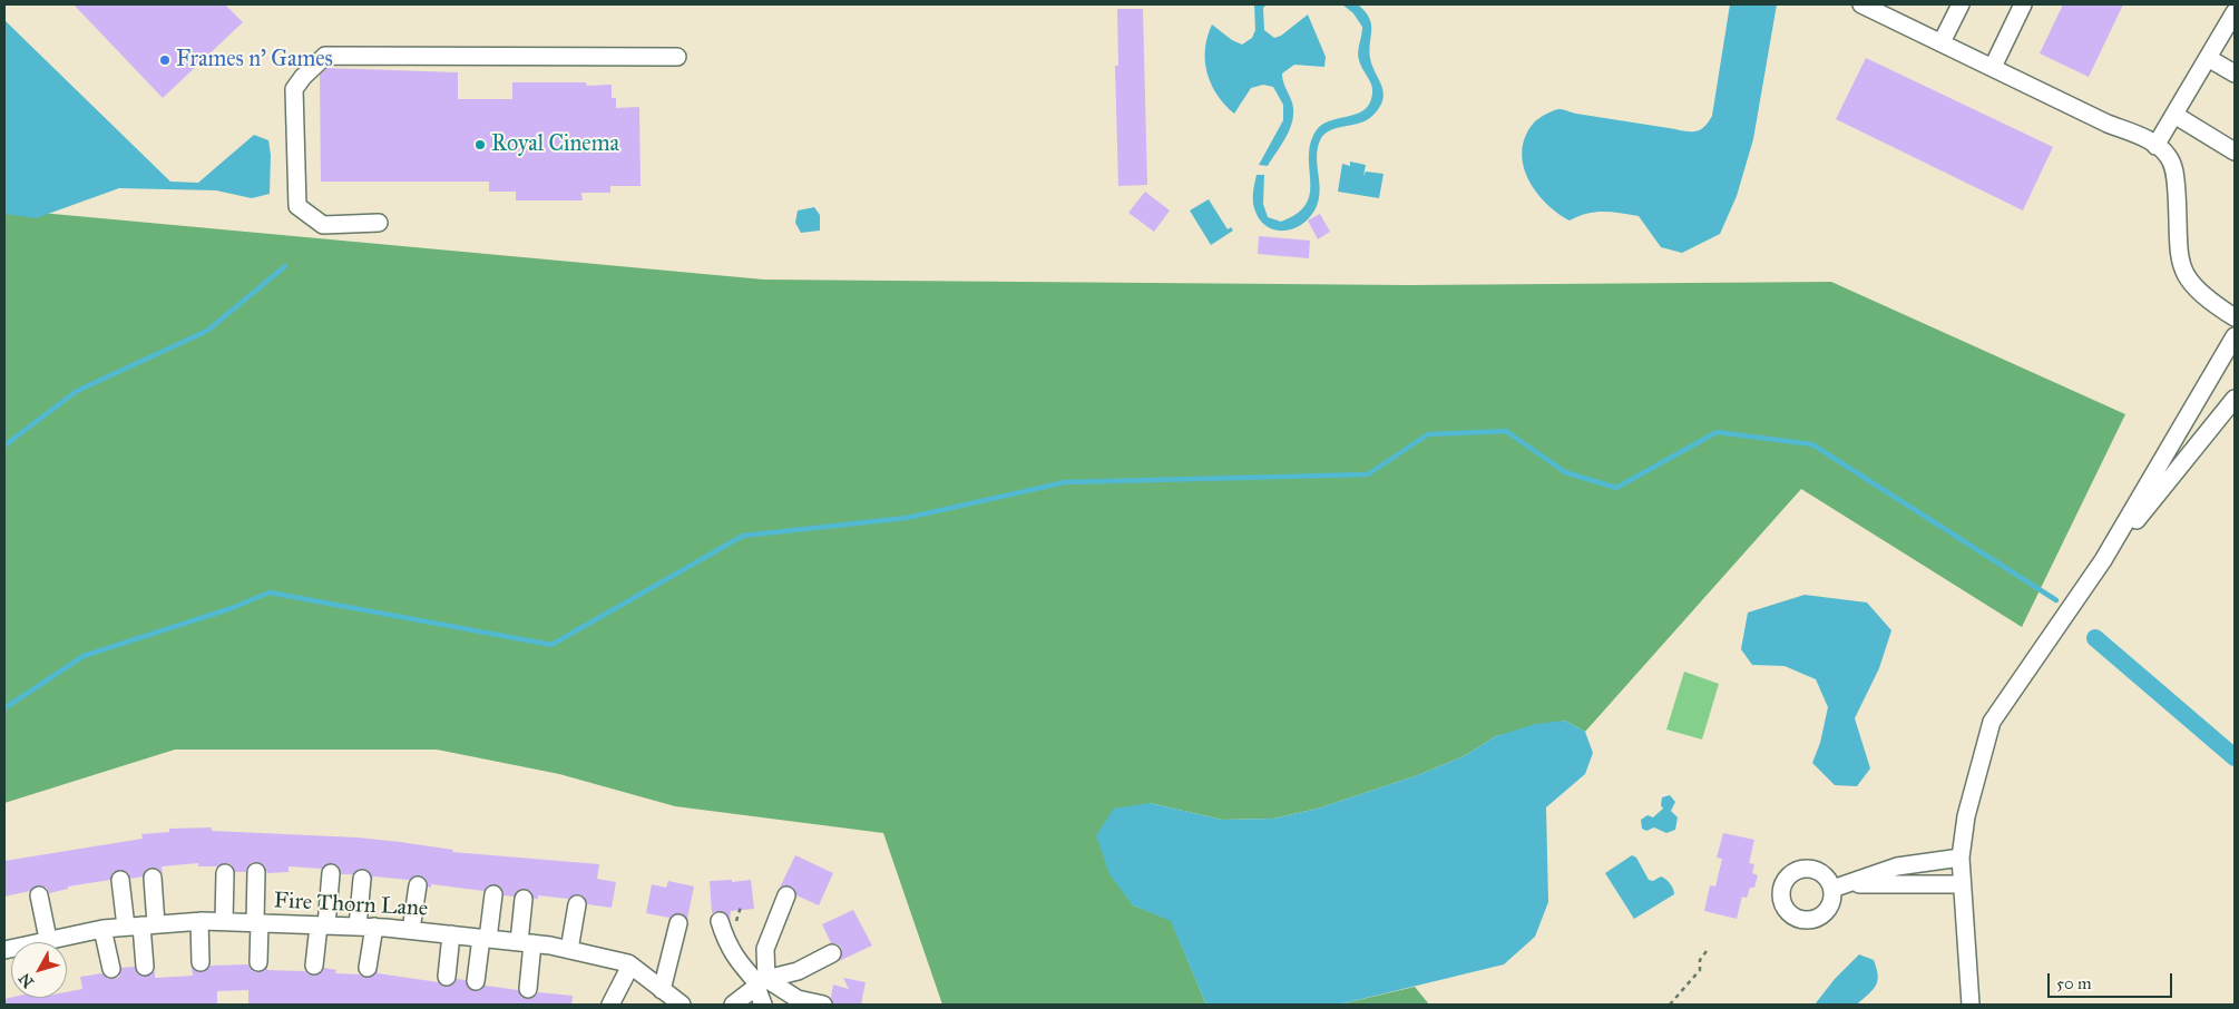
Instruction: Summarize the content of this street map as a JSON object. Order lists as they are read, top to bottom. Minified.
{"streets":{"street":["Fire Thorn Lane"]},"places":["Frames n' Games","Royal Cinema"],"scale_bar":"50 m","north":"bottom left"}
